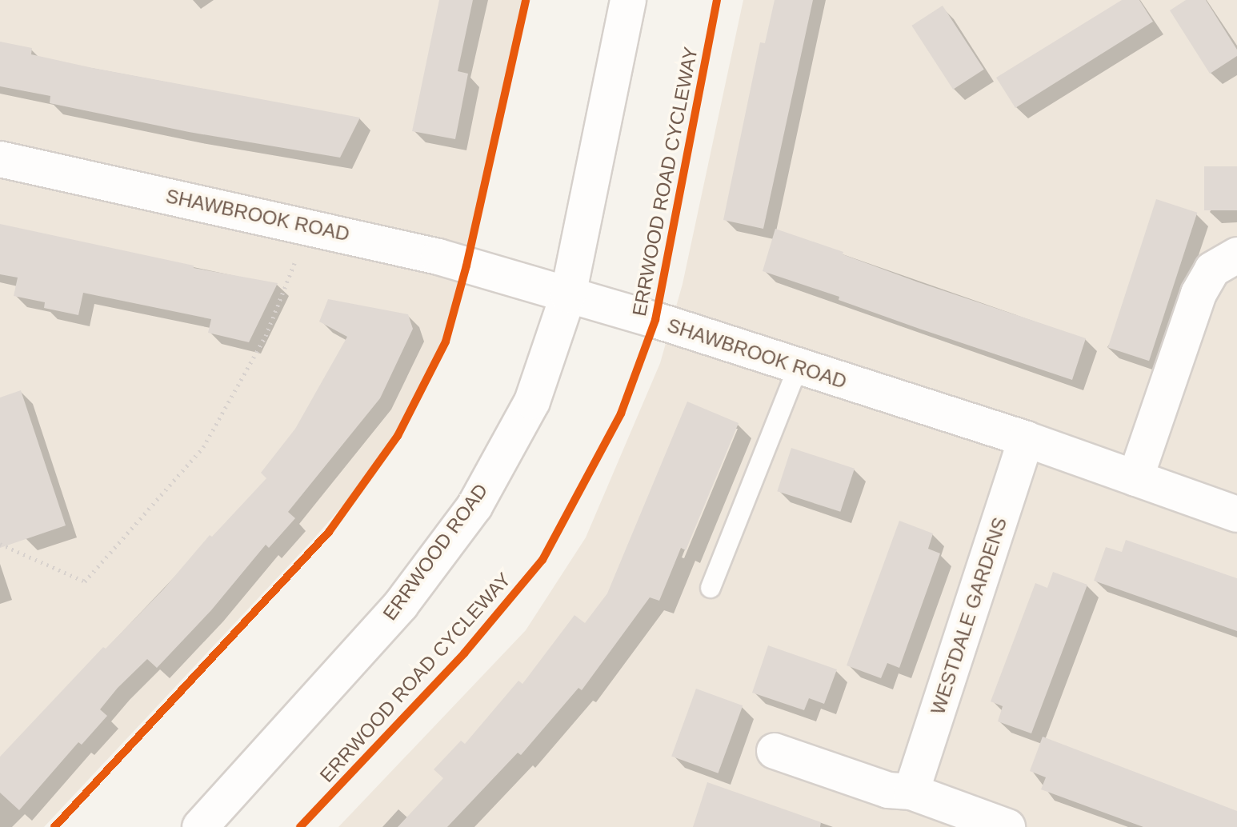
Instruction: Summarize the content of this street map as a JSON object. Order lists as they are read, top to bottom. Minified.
{"streets":{"street":["SHAWBROOK ROAD","ERRWOOD ROAD","WESTDALE GARDENS"],"cycle path":["ERRWOOD ROAD CYCLEWAY"]},"crossings":[["SHAWBROOK ROAD","ERRWOOD ROAD"],["SHAWBROOK ROAD","WESTDALE GARDENS"]]}
